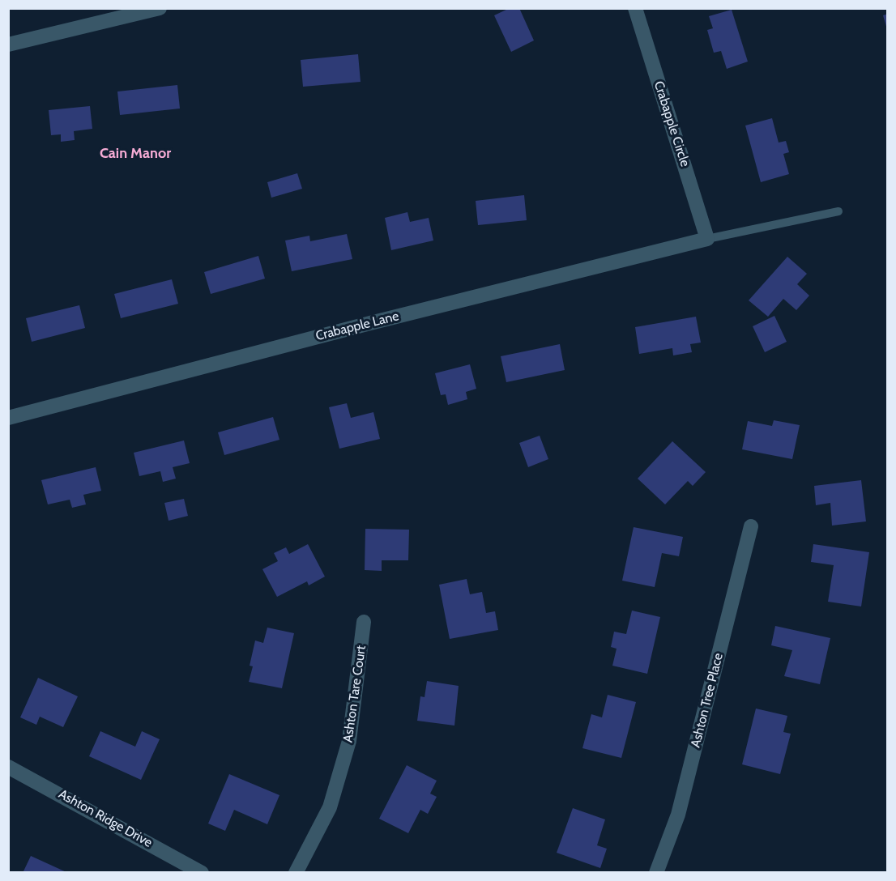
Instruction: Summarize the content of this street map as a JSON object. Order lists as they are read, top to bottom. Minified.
{"streets":{"street":["Crabapple Circle","Crabapple Lane","Ashton Tare Court","Ashton Tree Place","Ashton Ridge Drive"]},"crossings":[["Crabapple Circle","Crabapple Lane"]],"districts":["Cain Manor"]}
